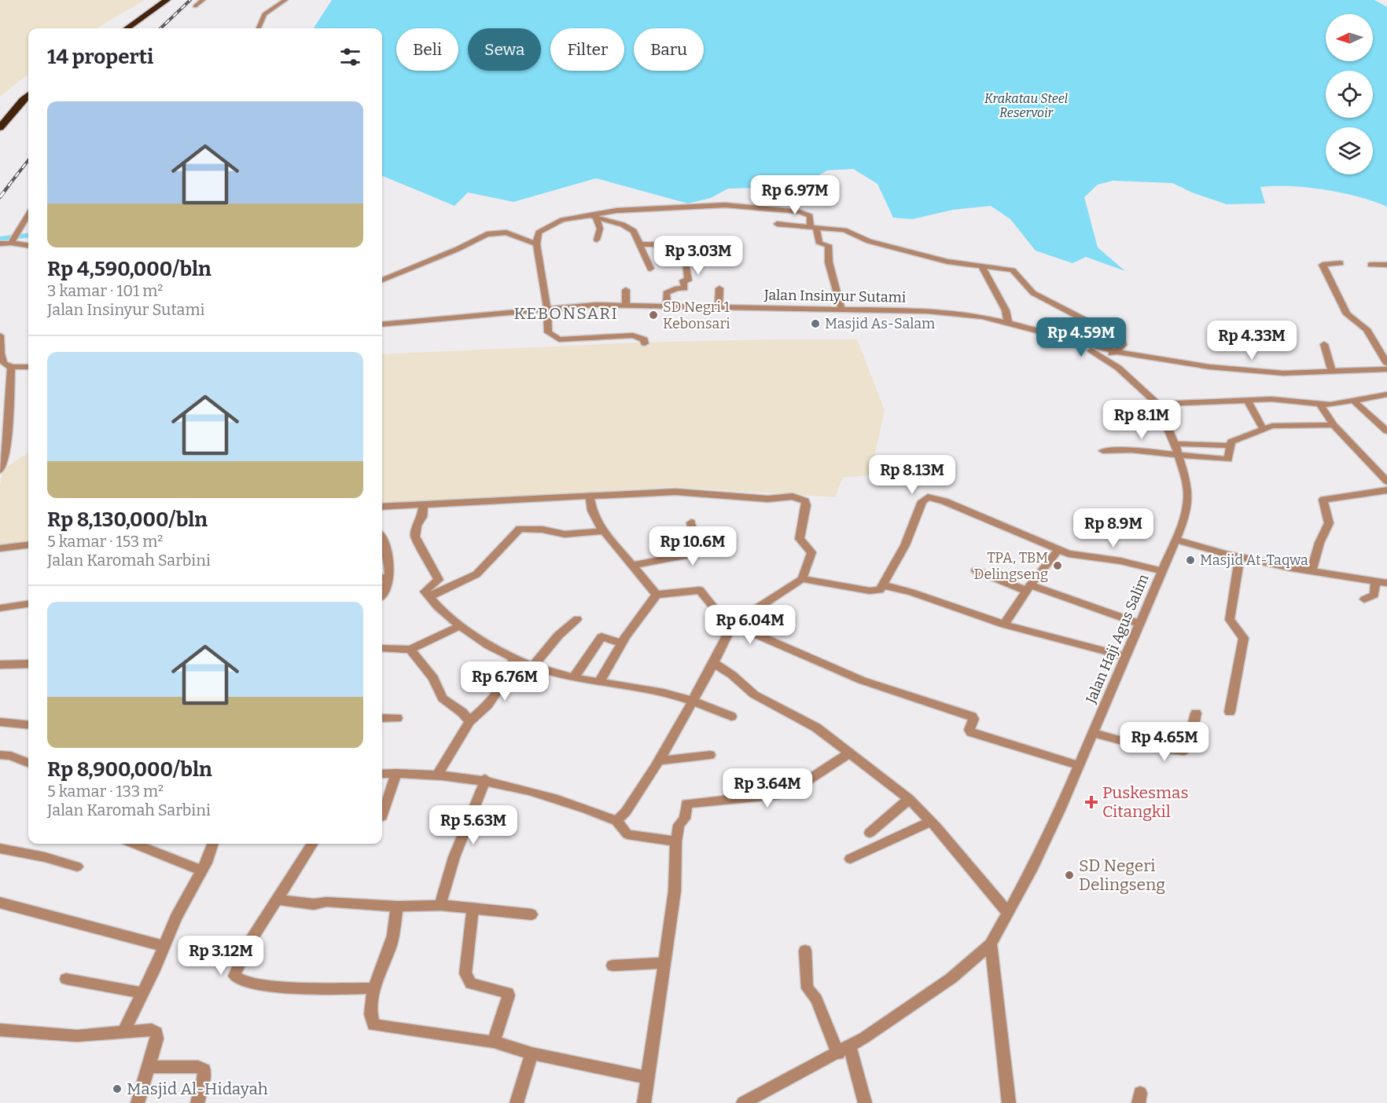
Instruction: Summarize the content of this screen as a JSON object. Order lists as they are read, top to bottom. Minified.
{"streets":{"street":["Jalan Insinyur Sutami","Jalan Haji Agus Salim"]},"crossings":[["Jalan Insinyur Sutami","Jalan Haji Agus Salim"]],"districts":["KEBONSARI"],"water":["Krakatau Steel Reservoir"],"places":{"other":["SD Negri 1 Kebonsari","Masjid As-Salam","Masjid At-Taqwa","TPA, TBM Delingseng","SD Negeri Delingseng","Masjid Al-Hidayah"],"health":["Puskesmas Citangkil"]},"north":"left","page":{"chip":["Beli","Sewa","Filter","Baru"],"heading":"14 properti","list":[{"name":"Rp 4,590,000/bln","note":"3 kamar · 101 m² · Jalan Insinyur Sutami"},{"name":"Rp 8,130,000/bln","note":"5 kamar · 153 m² · Jalan Karomah Sarbini"},{"name":"Rp 8,900,000/bln","note":"5 kamar · 133 m² · Jalan Karomah Sarbini"}],"price":["Rp 6.97M","Rp 3.03M","Rp 4.59M","Rp 4.33M","Rp 8.1M","Rp 8.13M","Rp 8.9M","Rp 10.6M","Rp 6.04M","Rp 6.76M","Rp 4.65M","Rp 3.64M","Rp 5.63M","Rp 3.12M"]}}
